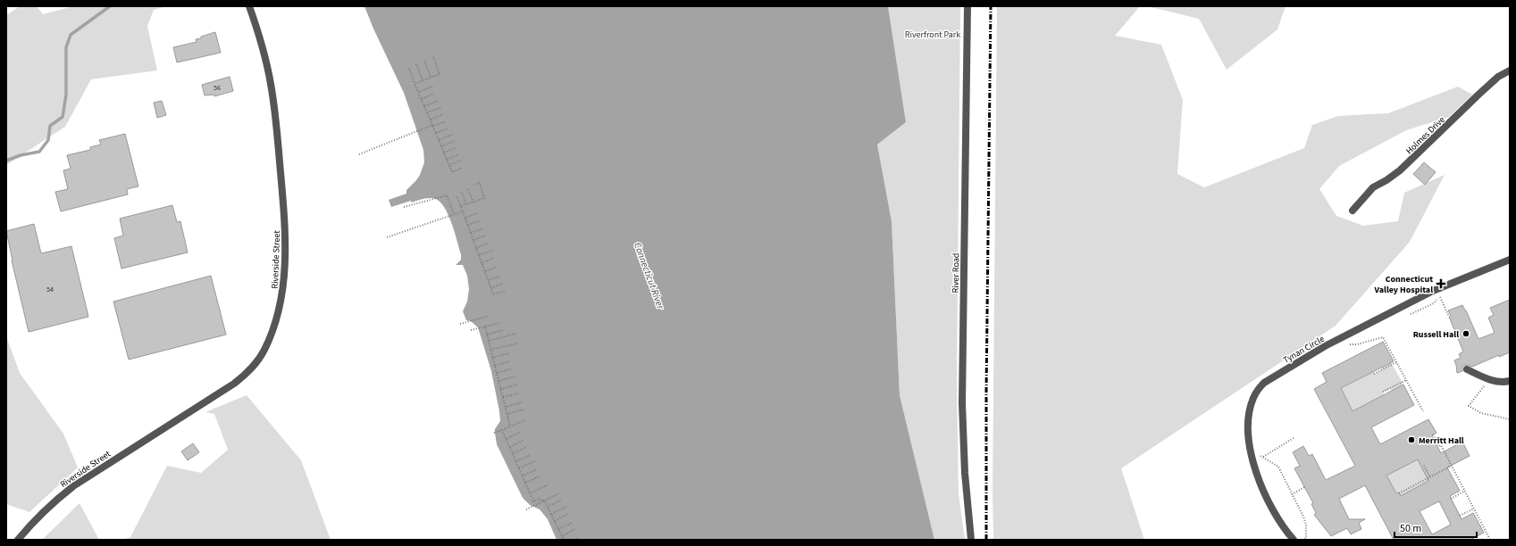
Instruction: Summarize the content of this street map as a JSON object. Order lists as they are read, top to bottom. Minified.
{"streets":{"street":["Holmes Drive","Riverside Street","River Road","Tynan Circle"]},"water":["Connecticut River"],"parks":["Riverfront Park"],"places":{"health":["Connecticut Valley Hospital"],"other":["Russell Hall","Merritt Hall"]},"house_numbers":["56","54"],"scale_bar":"50 m"}
